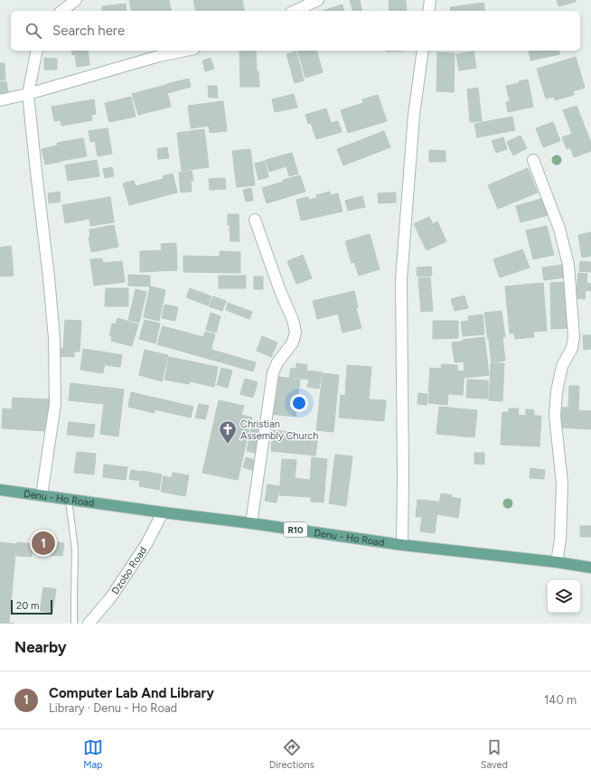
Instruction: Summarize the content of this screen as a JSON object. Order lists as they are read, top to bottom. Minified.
{"streets":{"main road":["Denu - Ho Road","R10"],"street":["Dzobo Road"]},"crossings":[["Denu - Ho Road","Dzobo Road"]],"places":{"church":["Christian Assembly Church"]},"scale_bar":"20 m","page":{"search":"Search here","pins":"1","scale":"20 m","heading":"Nearby","list":[{"mark":"1","name":"Computer Lab And Library","note":"Library · Denu - Ho Road","value":"140 m"}],"nav":["Map","Directions","Saved"]}}
